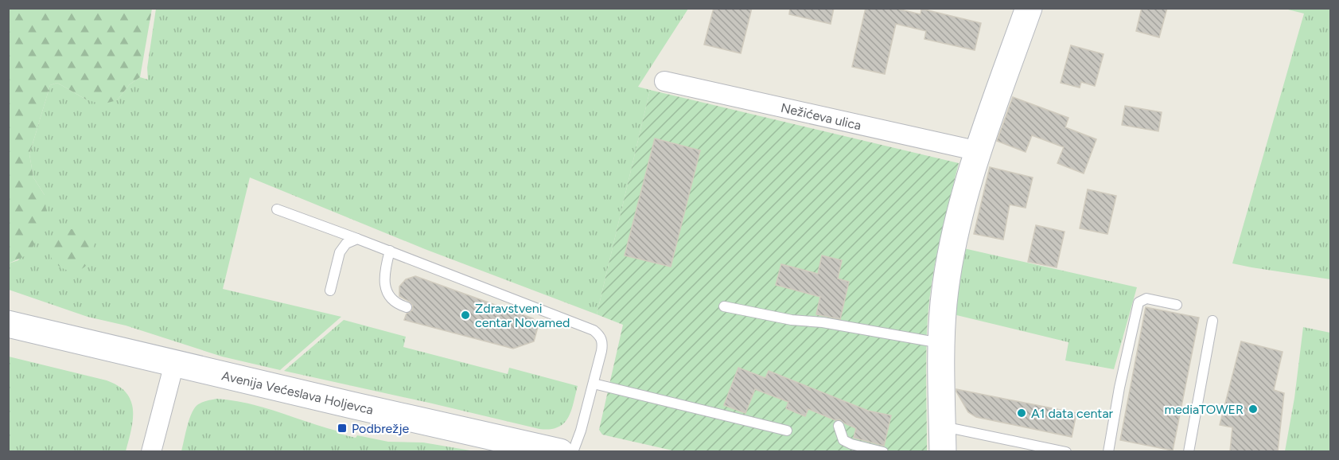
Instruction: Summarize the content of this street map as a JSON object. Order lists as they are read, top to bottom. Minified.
{"streets":{"street":["Nežićeva ulica","Avenija Većeslava Holjevca"]},"places":{"other":["Zdravstveni centar Novamed","mediaTOWER","A1 data centar"],"transit":["Podbrežje"]}}
